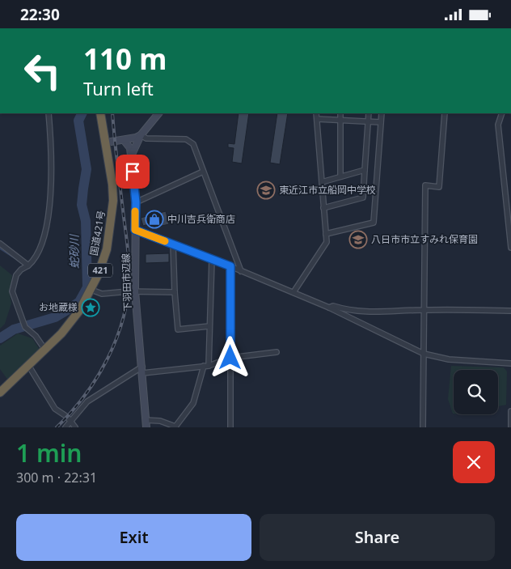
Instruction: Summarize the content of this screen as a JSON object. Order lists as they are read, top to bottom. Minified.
{"streets":{"highway":["国道421号","421"],"main road":["下羽田市辺線"]},"water":["蛇砂川"],"places":{"school or university":["東近江市立船岡中学校","八日市市立すみれ保育園"],"shop":["中川吉兵衛商店"],"place":["お地蔵様"]},"page":{"status":"22:30","turn":["110 m","Turn left"],"heading":["1 min","300 m · 22:31"],"buttons":["Exit","Share"]}}
